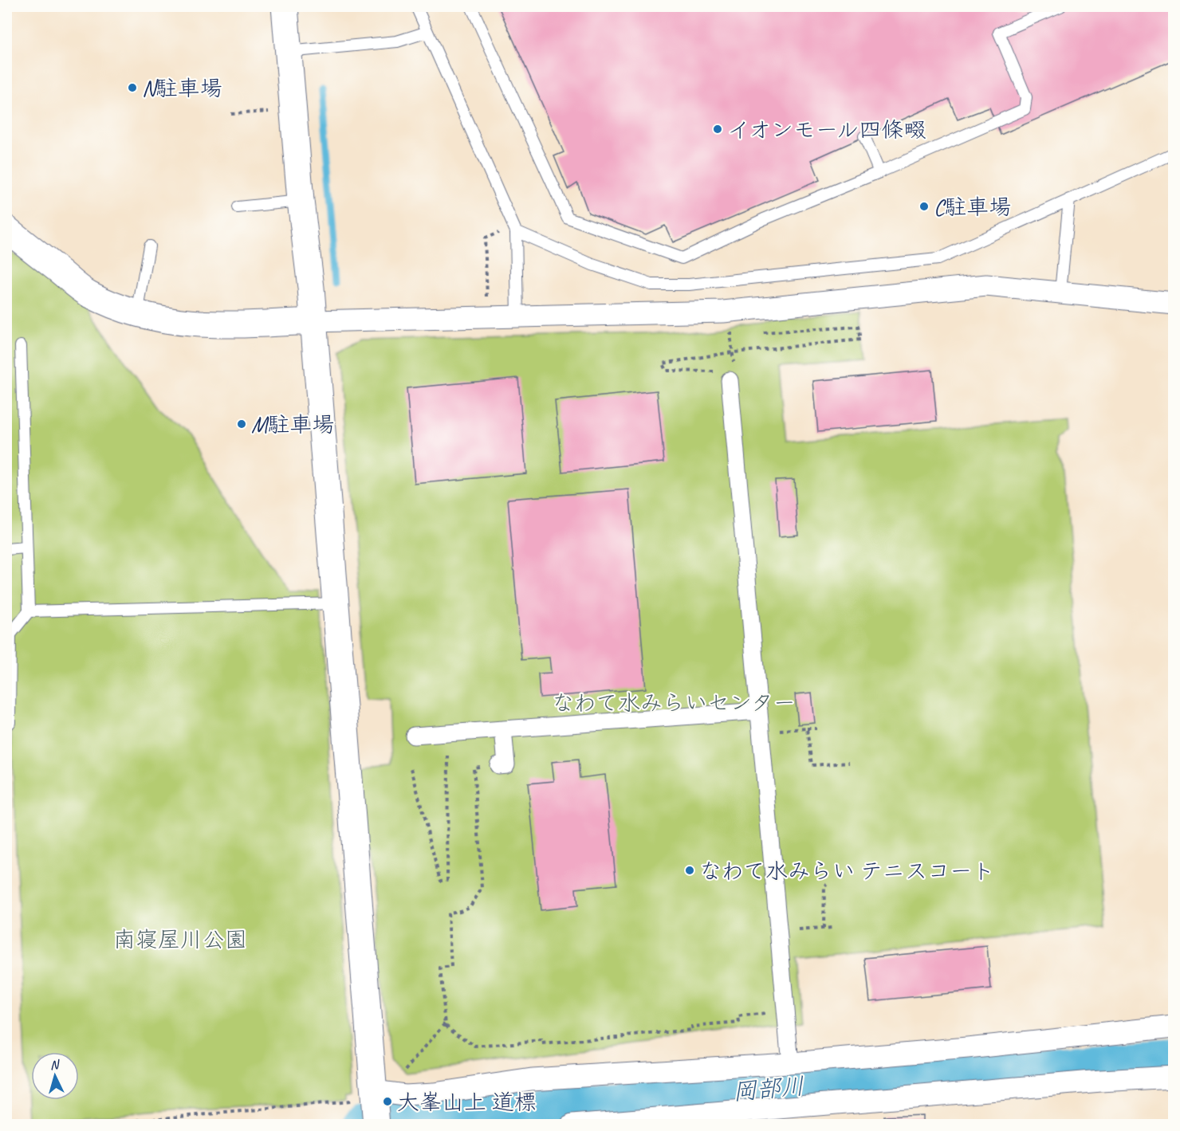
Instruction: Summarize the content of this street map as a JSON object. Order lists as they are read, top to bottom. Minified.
{"water":["岡部川"],"parks":["なわて水みらいセンター","南寝屋川公園"],"places":["N駐車場","イオンモール四條畷","C駐車場","M駐車場","なわて水みらい テニスコート","大峯山上 道標"],"north":"top"}
